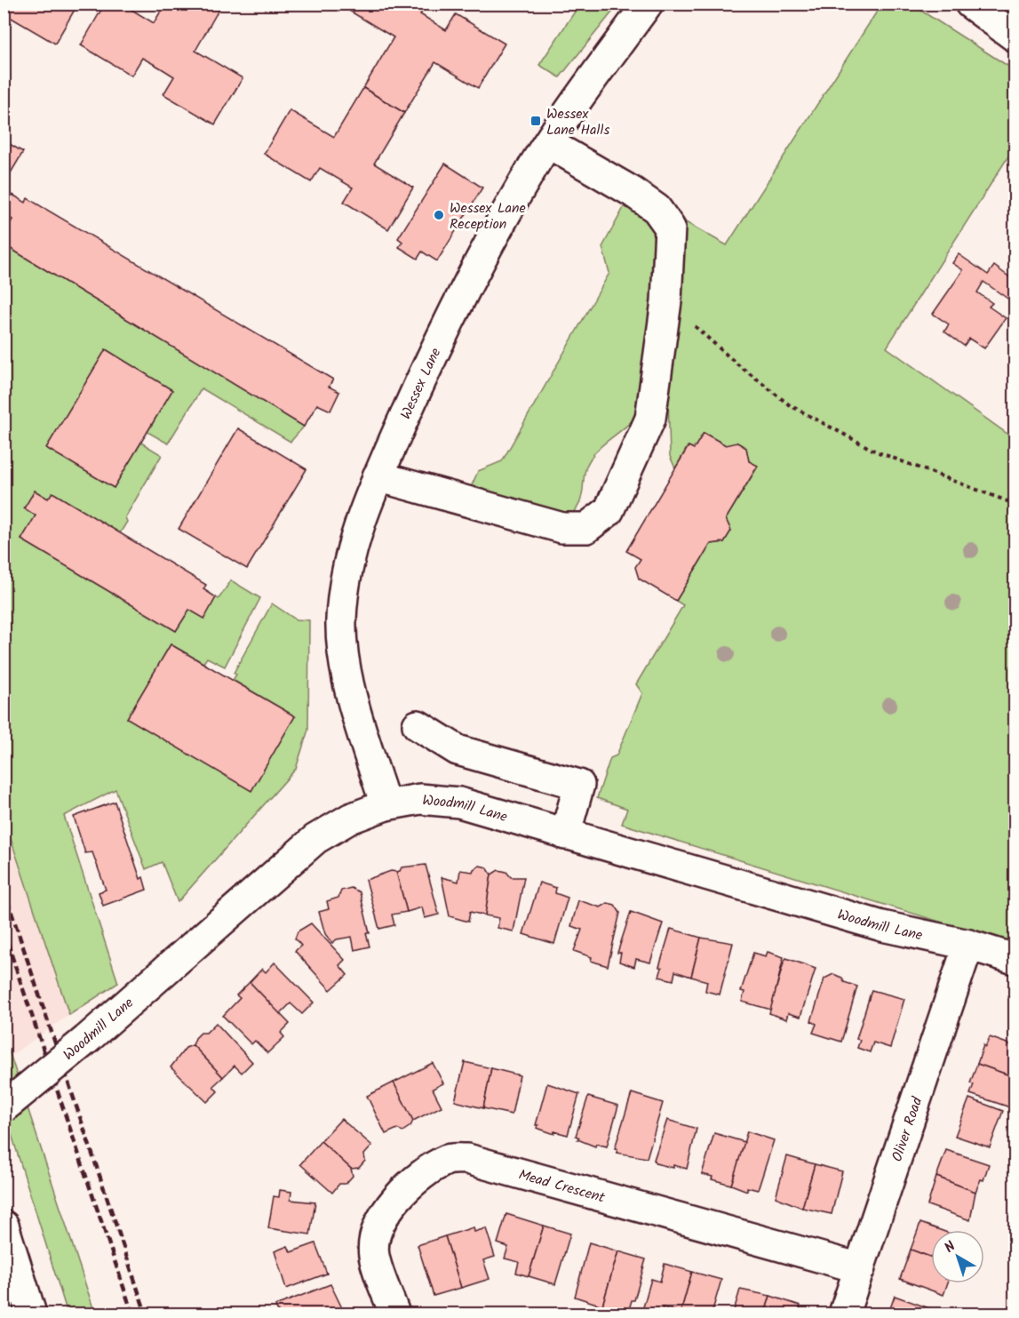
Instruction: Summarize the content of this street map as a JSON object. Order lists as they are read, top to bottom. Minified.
{"streets":{"street":["Wessex Lane","Woodmill Lane","Oliver Road","Mead Crescent"]},"crossings":[["Wessex Lane","Woodmill Lane"],["Woodmill Lane","Oliver Road"],["Oliver Road","Mead Crescent"]],"places":{"transit":["Wessex Lane Halls"],"other":["Wessex Lane Reception"]},"north":"top left"}
